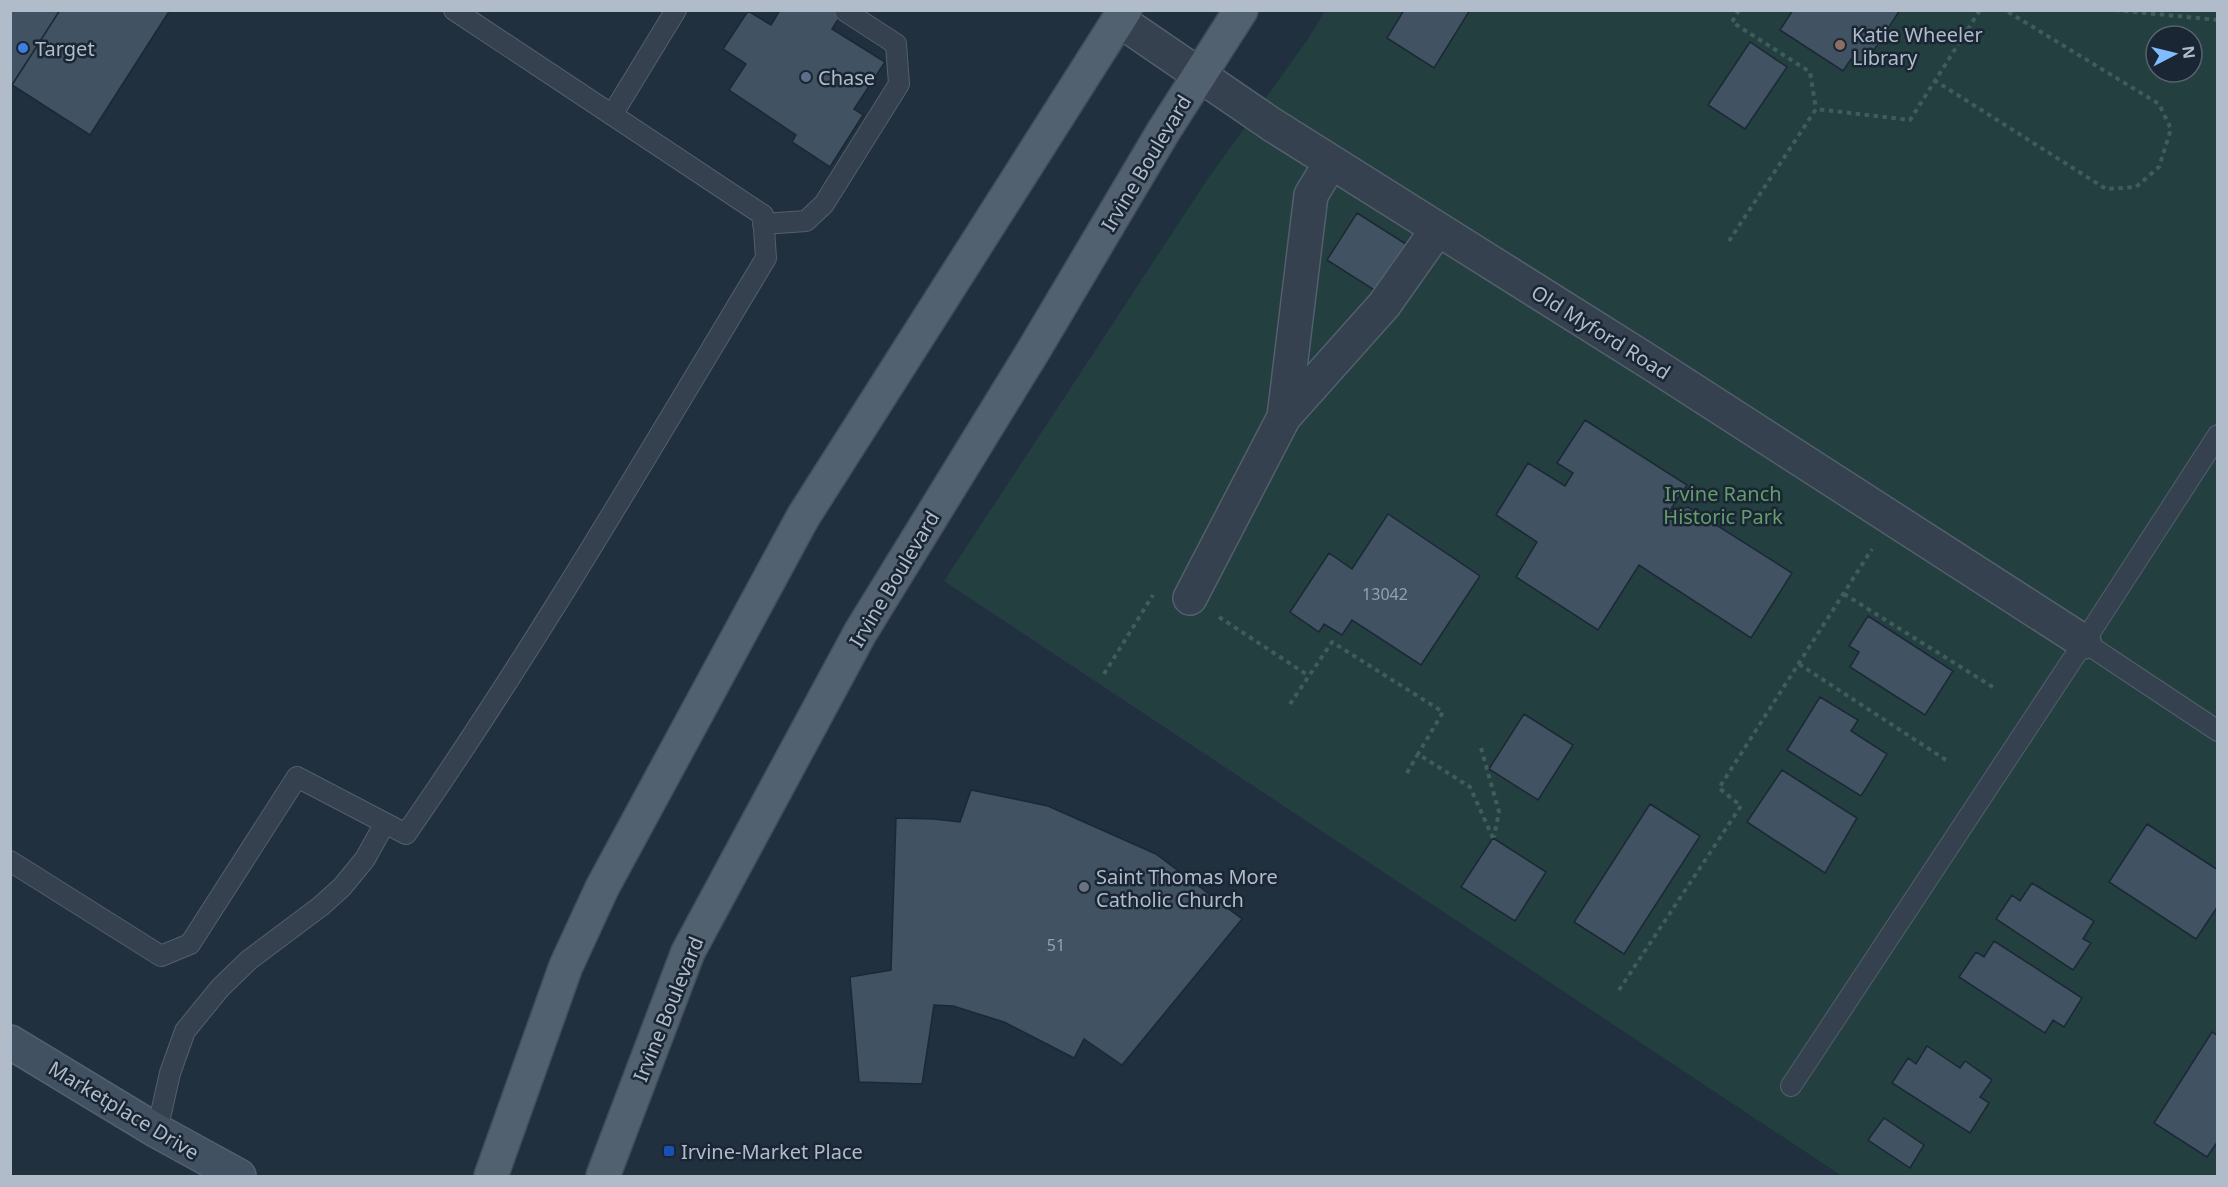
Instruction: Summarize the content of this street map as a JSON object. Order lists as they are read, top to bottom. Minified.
{"streets":{"main road":["Irvine Boulevard"],"street":["Old Myford Road","Marketplace Drive"]},"crossings":[["Irvine Boulevard","Old Myford Road"]],"parks":["Irvine Ranch Historic Park"],"places":{"other":["Katie Wheeler Library","Target","Chase","Saint Thomas More Catholic Church"],"transit":["Irvine-Market Place"]},"house_numbers":["13042","51"],"north":"right"}
